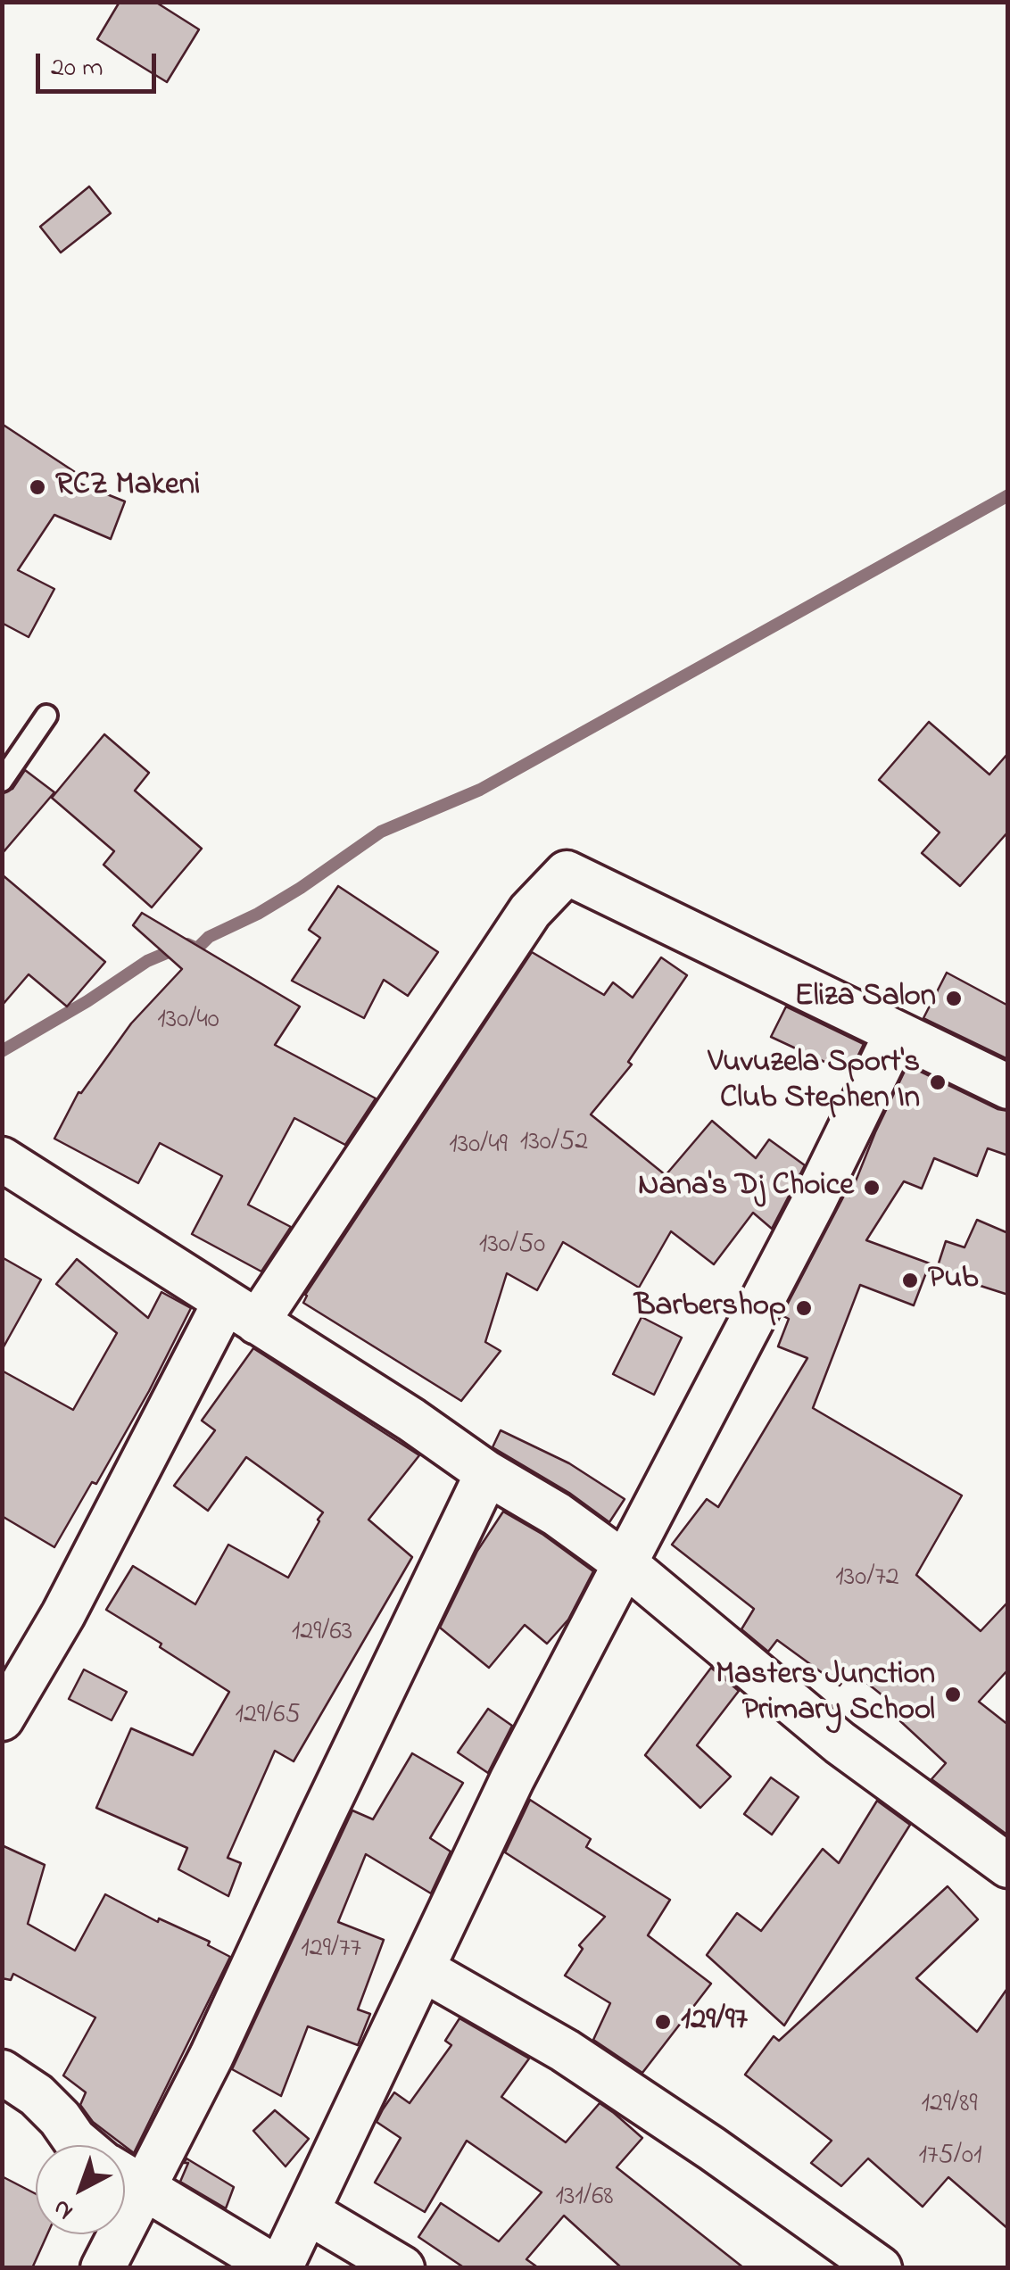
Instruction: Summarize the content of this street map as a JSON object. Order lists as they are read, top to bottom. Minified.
{"places":["RCZ Makeni","Eliza Salon","Vuvuzela Sport's Club Stephen In","Nana's Dj Choice","Pub","Barbershop","Masters Junction Primary School","129/97"],"house_numbers":["130/40","130/52","130/49","130/50","130/72","129/63","129/65","129/77","129/89","175/01","131/68"],"scale_bar":"20 m","north":"bottom left"}
